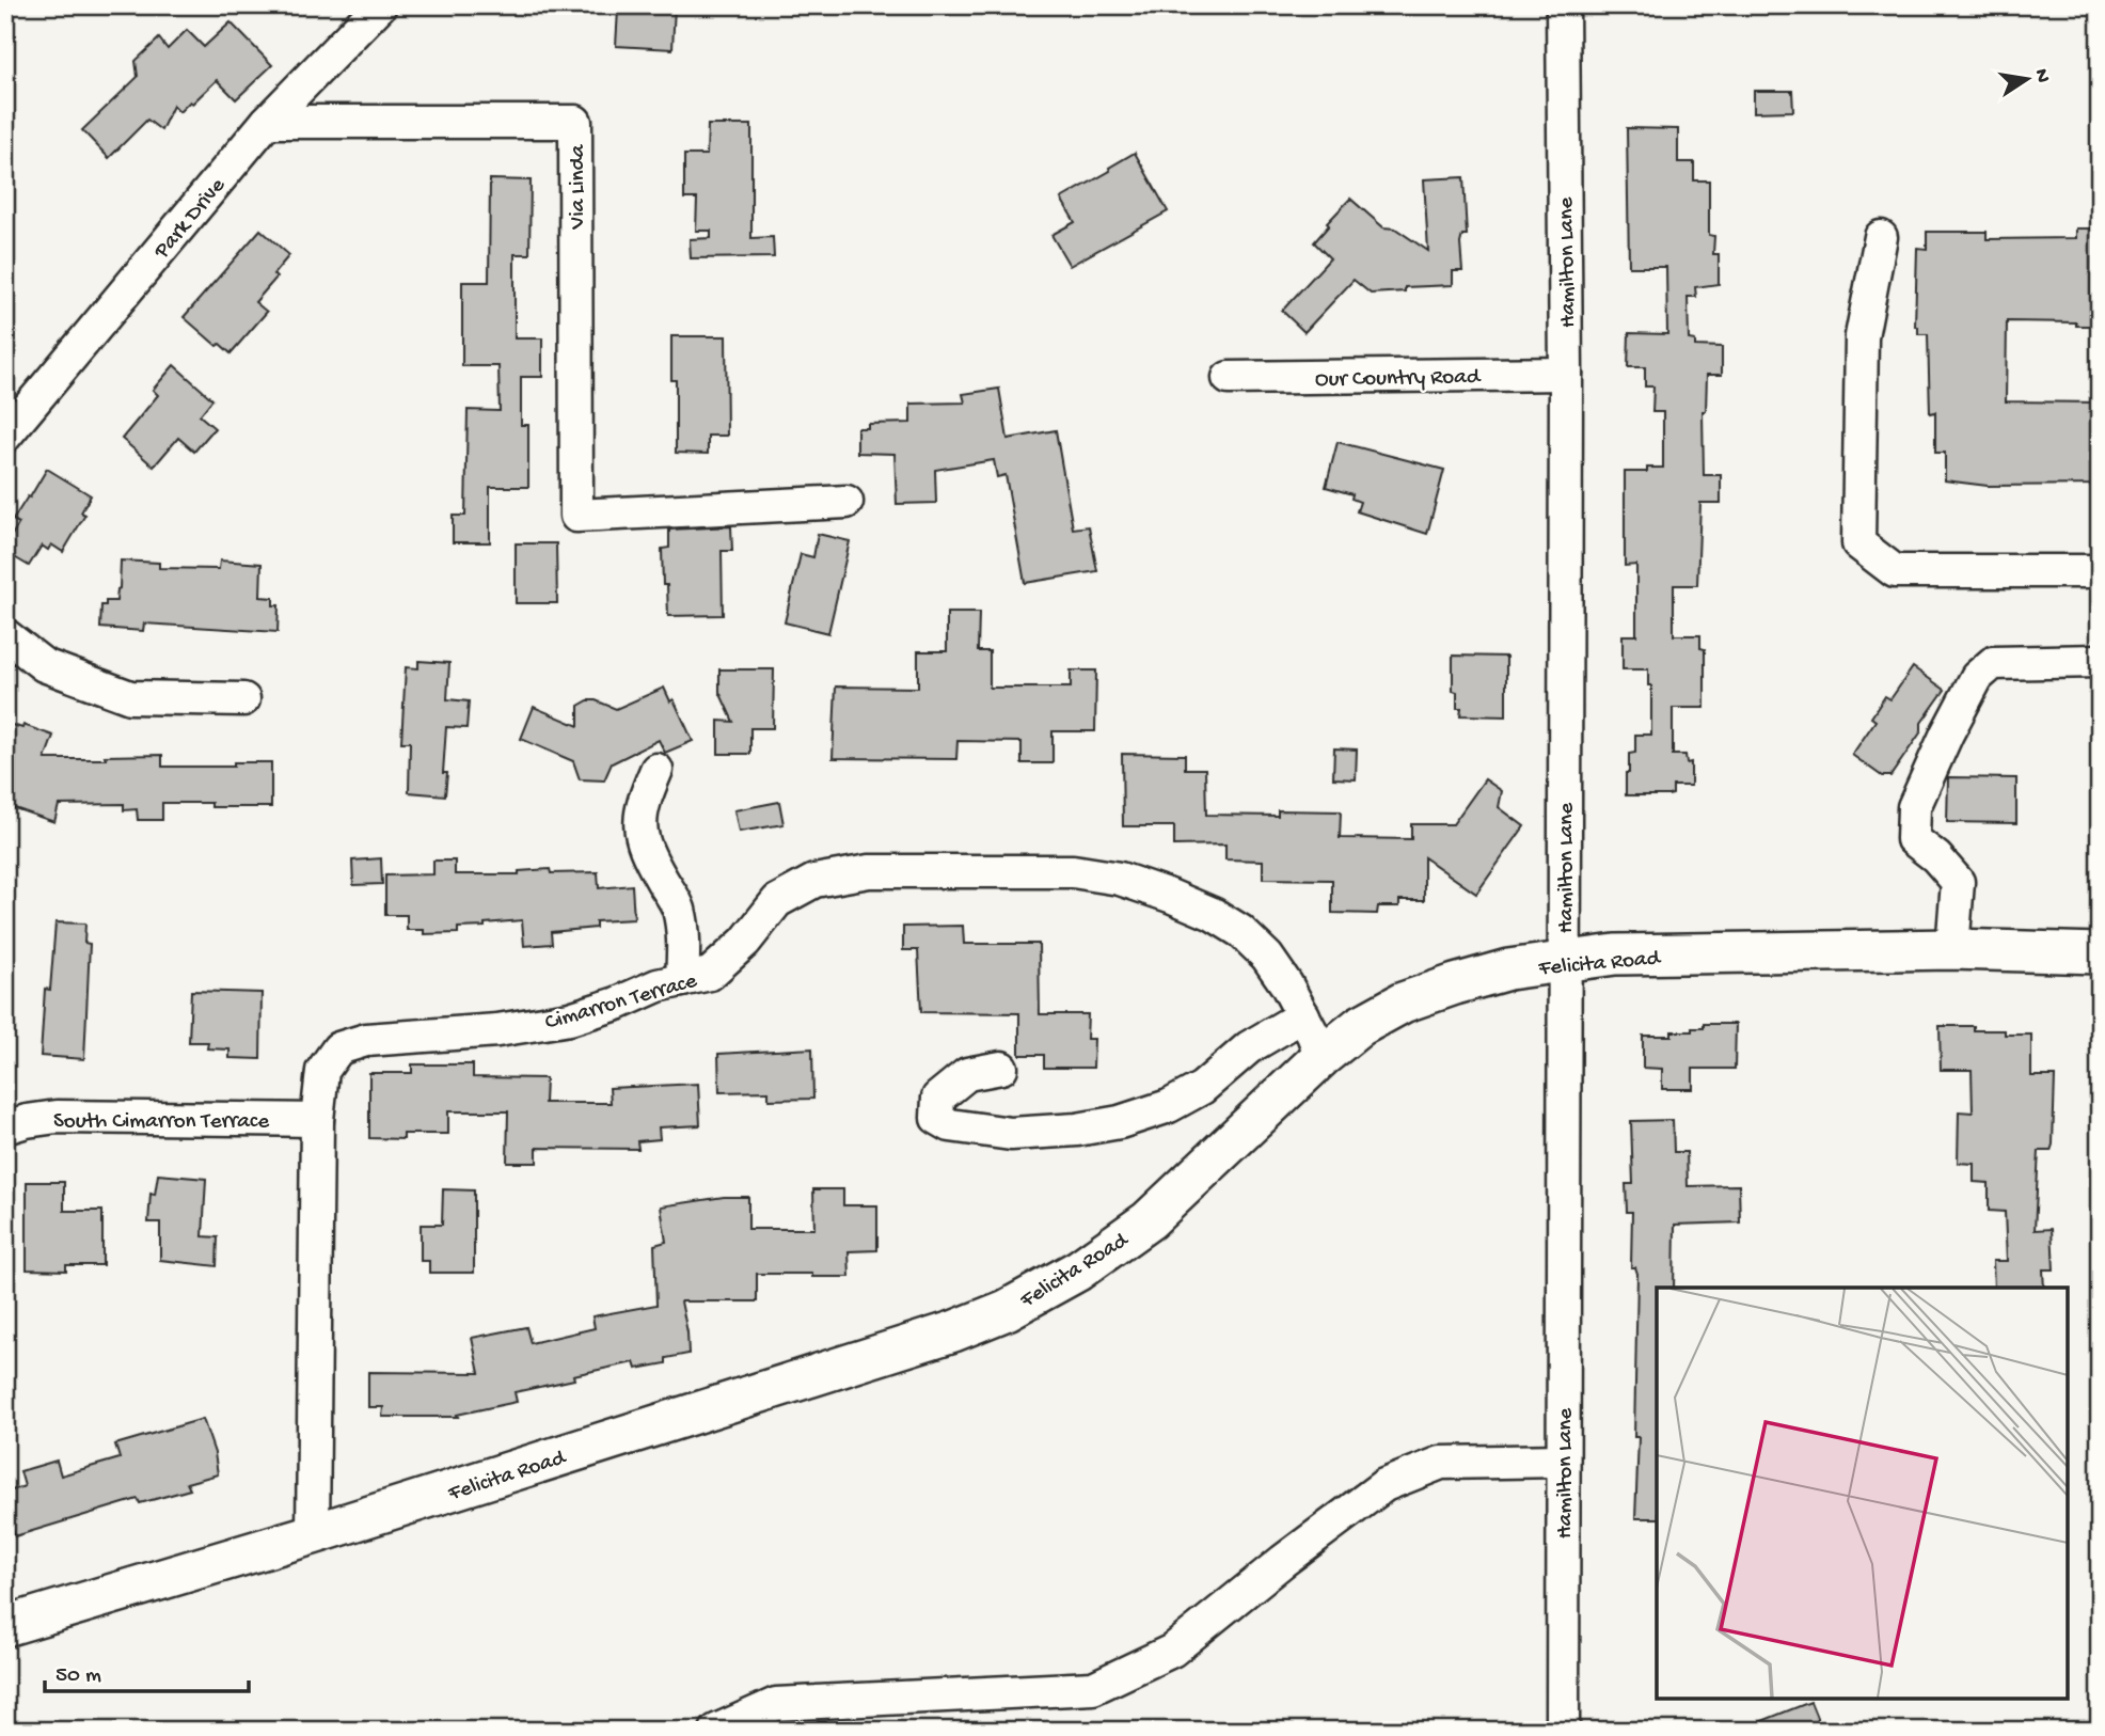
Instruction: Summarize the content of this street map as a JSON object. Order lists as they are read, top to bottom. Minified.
{"streets":{"main road":["Felicita Road"],"street":["Via Linda","Park Drive","Hamilton Lane","Our Country Road","Cimarron Terrace","South Cimarron Terrace"]},"crossings":[["Via Linda","Park Drive"],["Hamilton Lane","Our Country Road"],["Hamilton Lane","Felicita Road"],["Felicita Road","Cimarron Terrace"],["Cimarron Terrace","South Cimarron Terrace"]],"scale_bar":"50 m","north":"right"}
